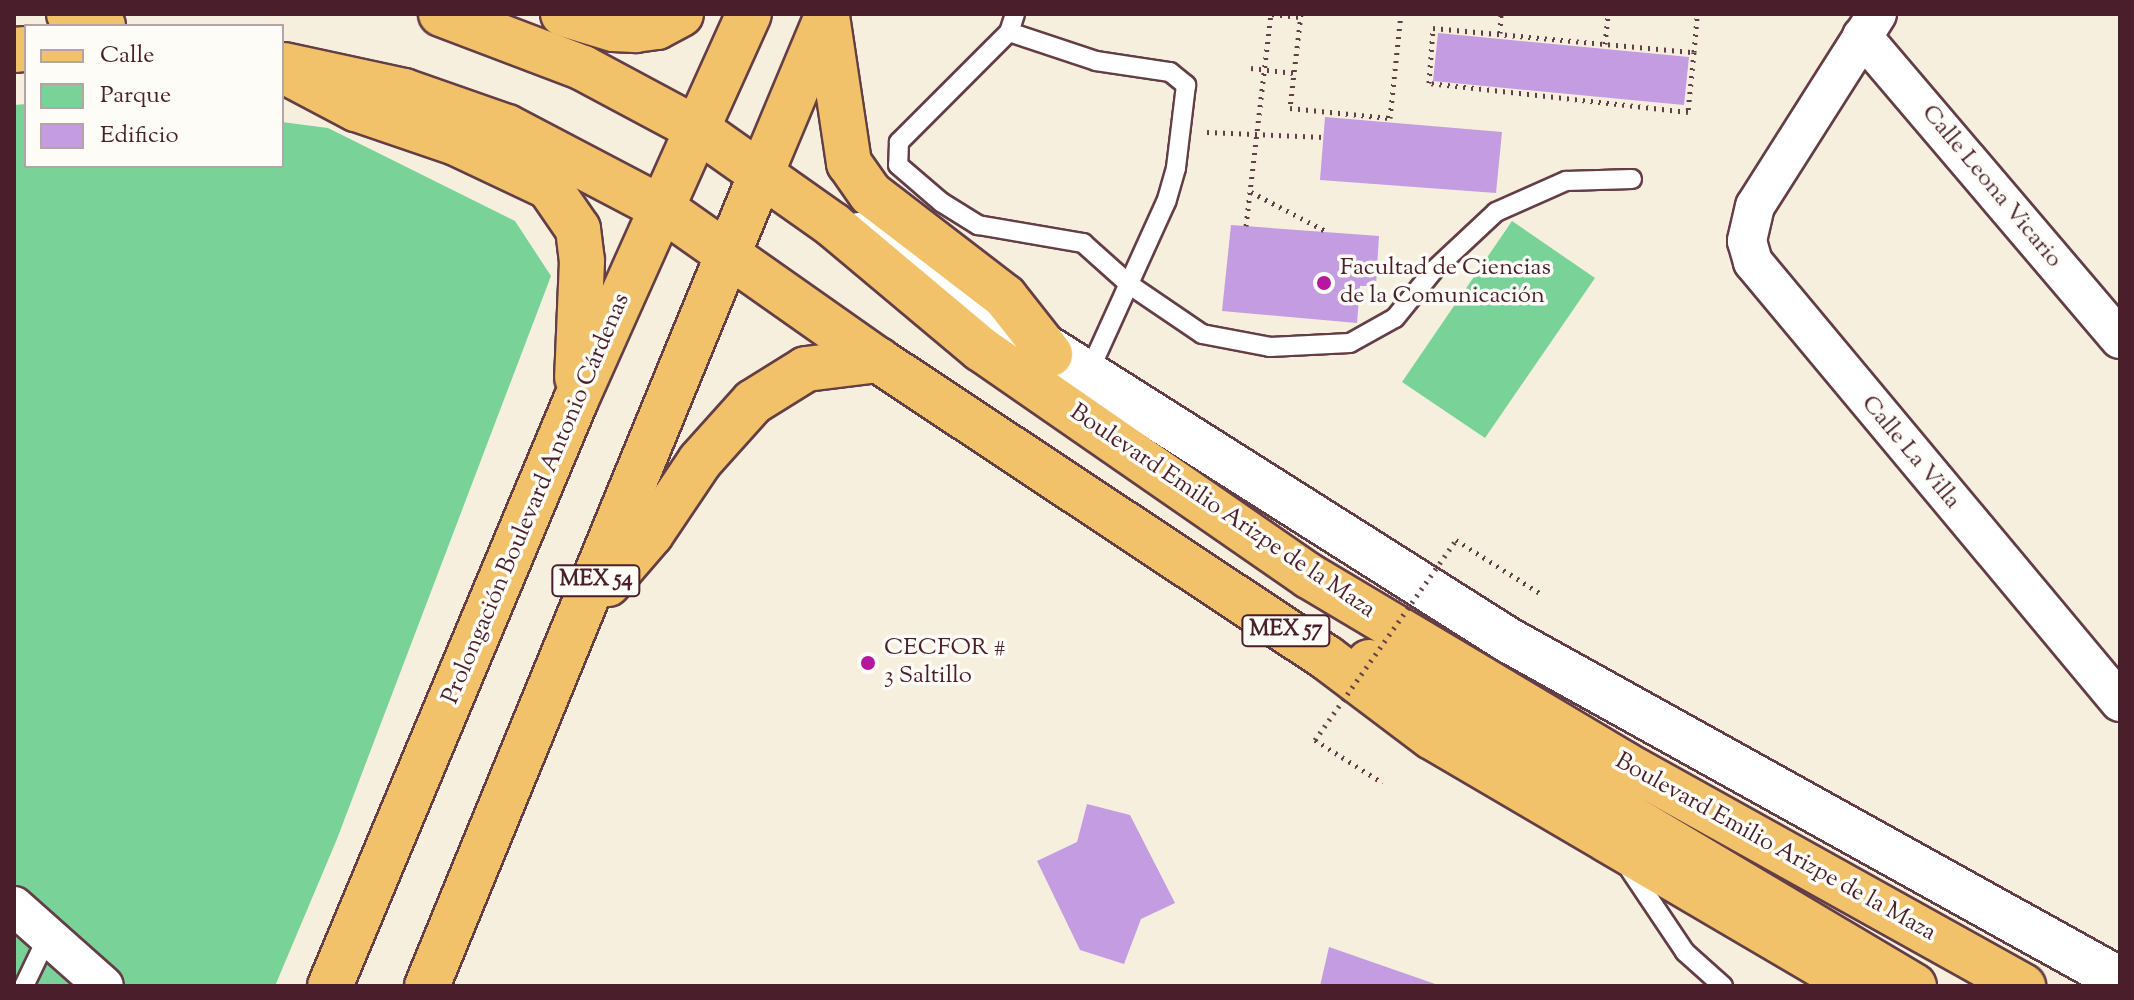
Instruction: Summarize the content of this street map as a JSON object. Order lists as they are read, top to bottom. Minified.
{"streets":{"main road":["Prolongación Boulevard Antonio Cárdenas","Boulevard Emilio Arizpe de la Maza","MEX 54","MEX 57"],"street":["Calle Leona Vicario","Calle La Villa"]},"crossings":[["Calle Leona Vicario","Calle La Villa"],["Prolongación Boulevard Antonio Cárdenas","Boulevard Emilio Arizpe de la Maza"],["Prolongación Boulevard Antonio Cárdenas","MEX 57"],["Boulevard Emilio Arizpe de la Maza","MEX 54"],["MEX 54","MEX 57"]],"places":["Facultad de Ciencias de la Comunicación","CECFOR # 3 Saltillo"],"legend":["Calle","Parque","Edificio"]}
